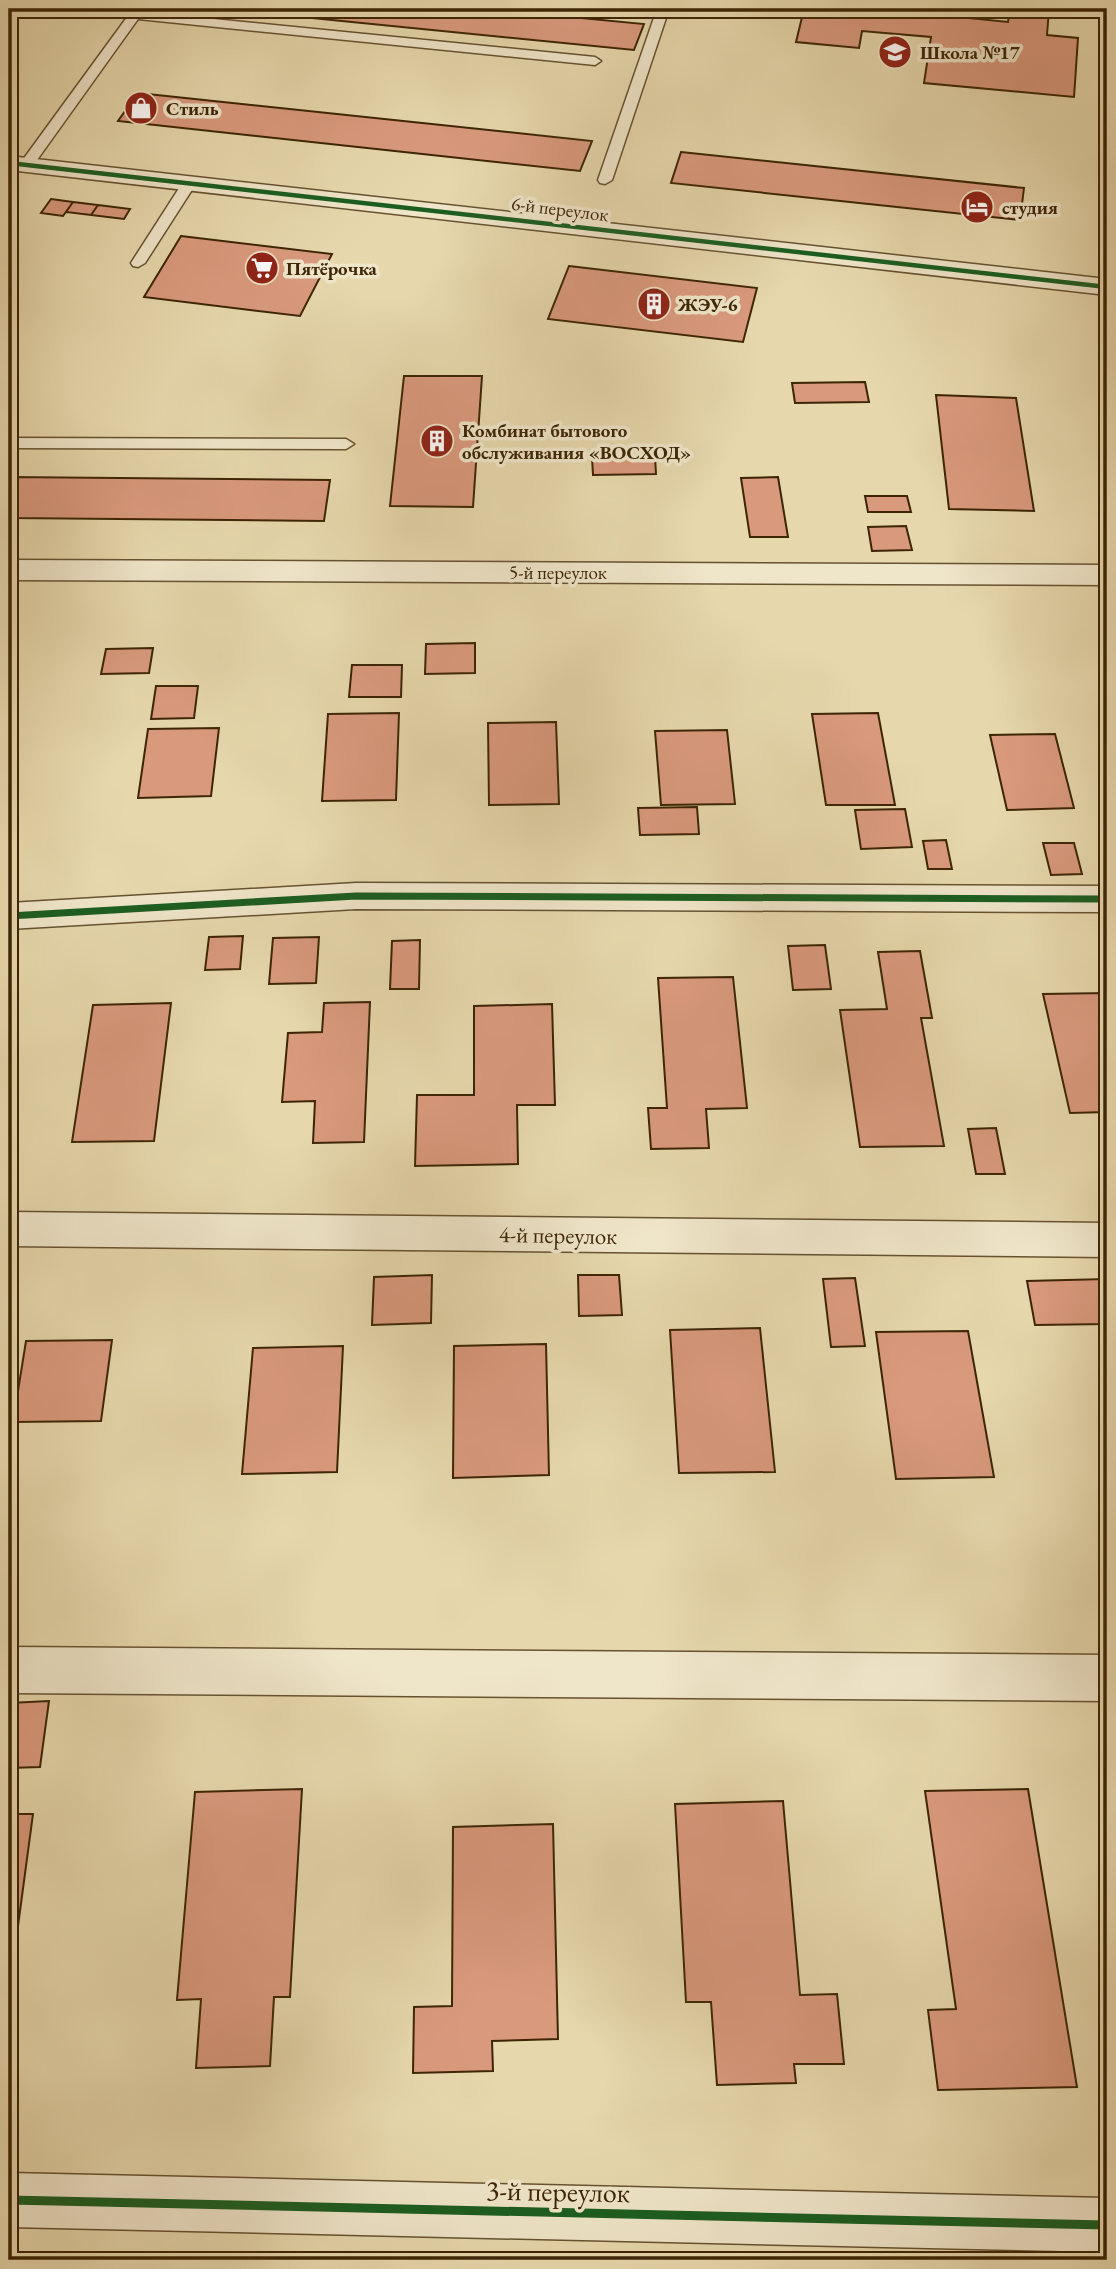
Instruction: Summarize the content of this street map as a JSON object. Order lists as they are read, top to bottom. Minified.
{"streets":{"street":["6-й переулок","5-й переулок","4-й переулок","3-й переулок"]},"places":{"school or university":["Школа №17"],"shop":["Стиль"],"hotel":["студия"],"supermarket":["Пятёрочка"],"building":["ЖЭУ-6","Комбинат бытового обслуживания «ВОСХОД»"]}}
